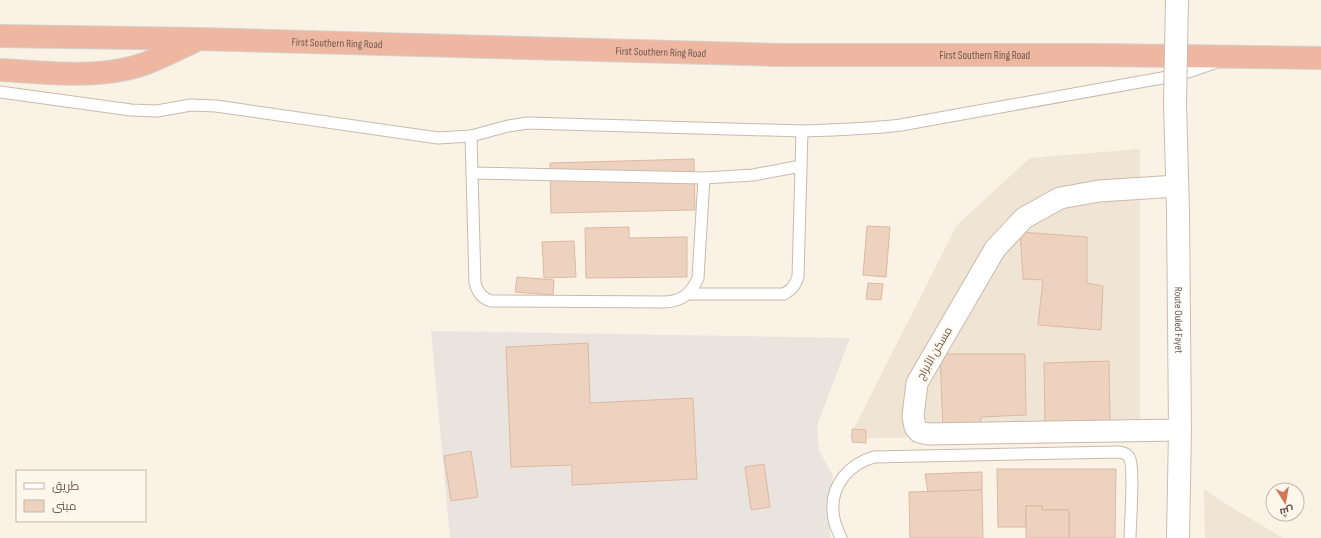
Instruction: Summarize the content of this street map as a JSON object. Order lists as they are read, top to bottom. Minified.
{"streets":{"highway":["First Southern Ring Road"],"main road":["Route Ouled Fayet"],"street":["مسكن الأبراج"]},"crossings":[["Route Ouled Fayet","مسكن الأبراج"]],"legend":["طريق","مبنى"],"north":"bottom"}
